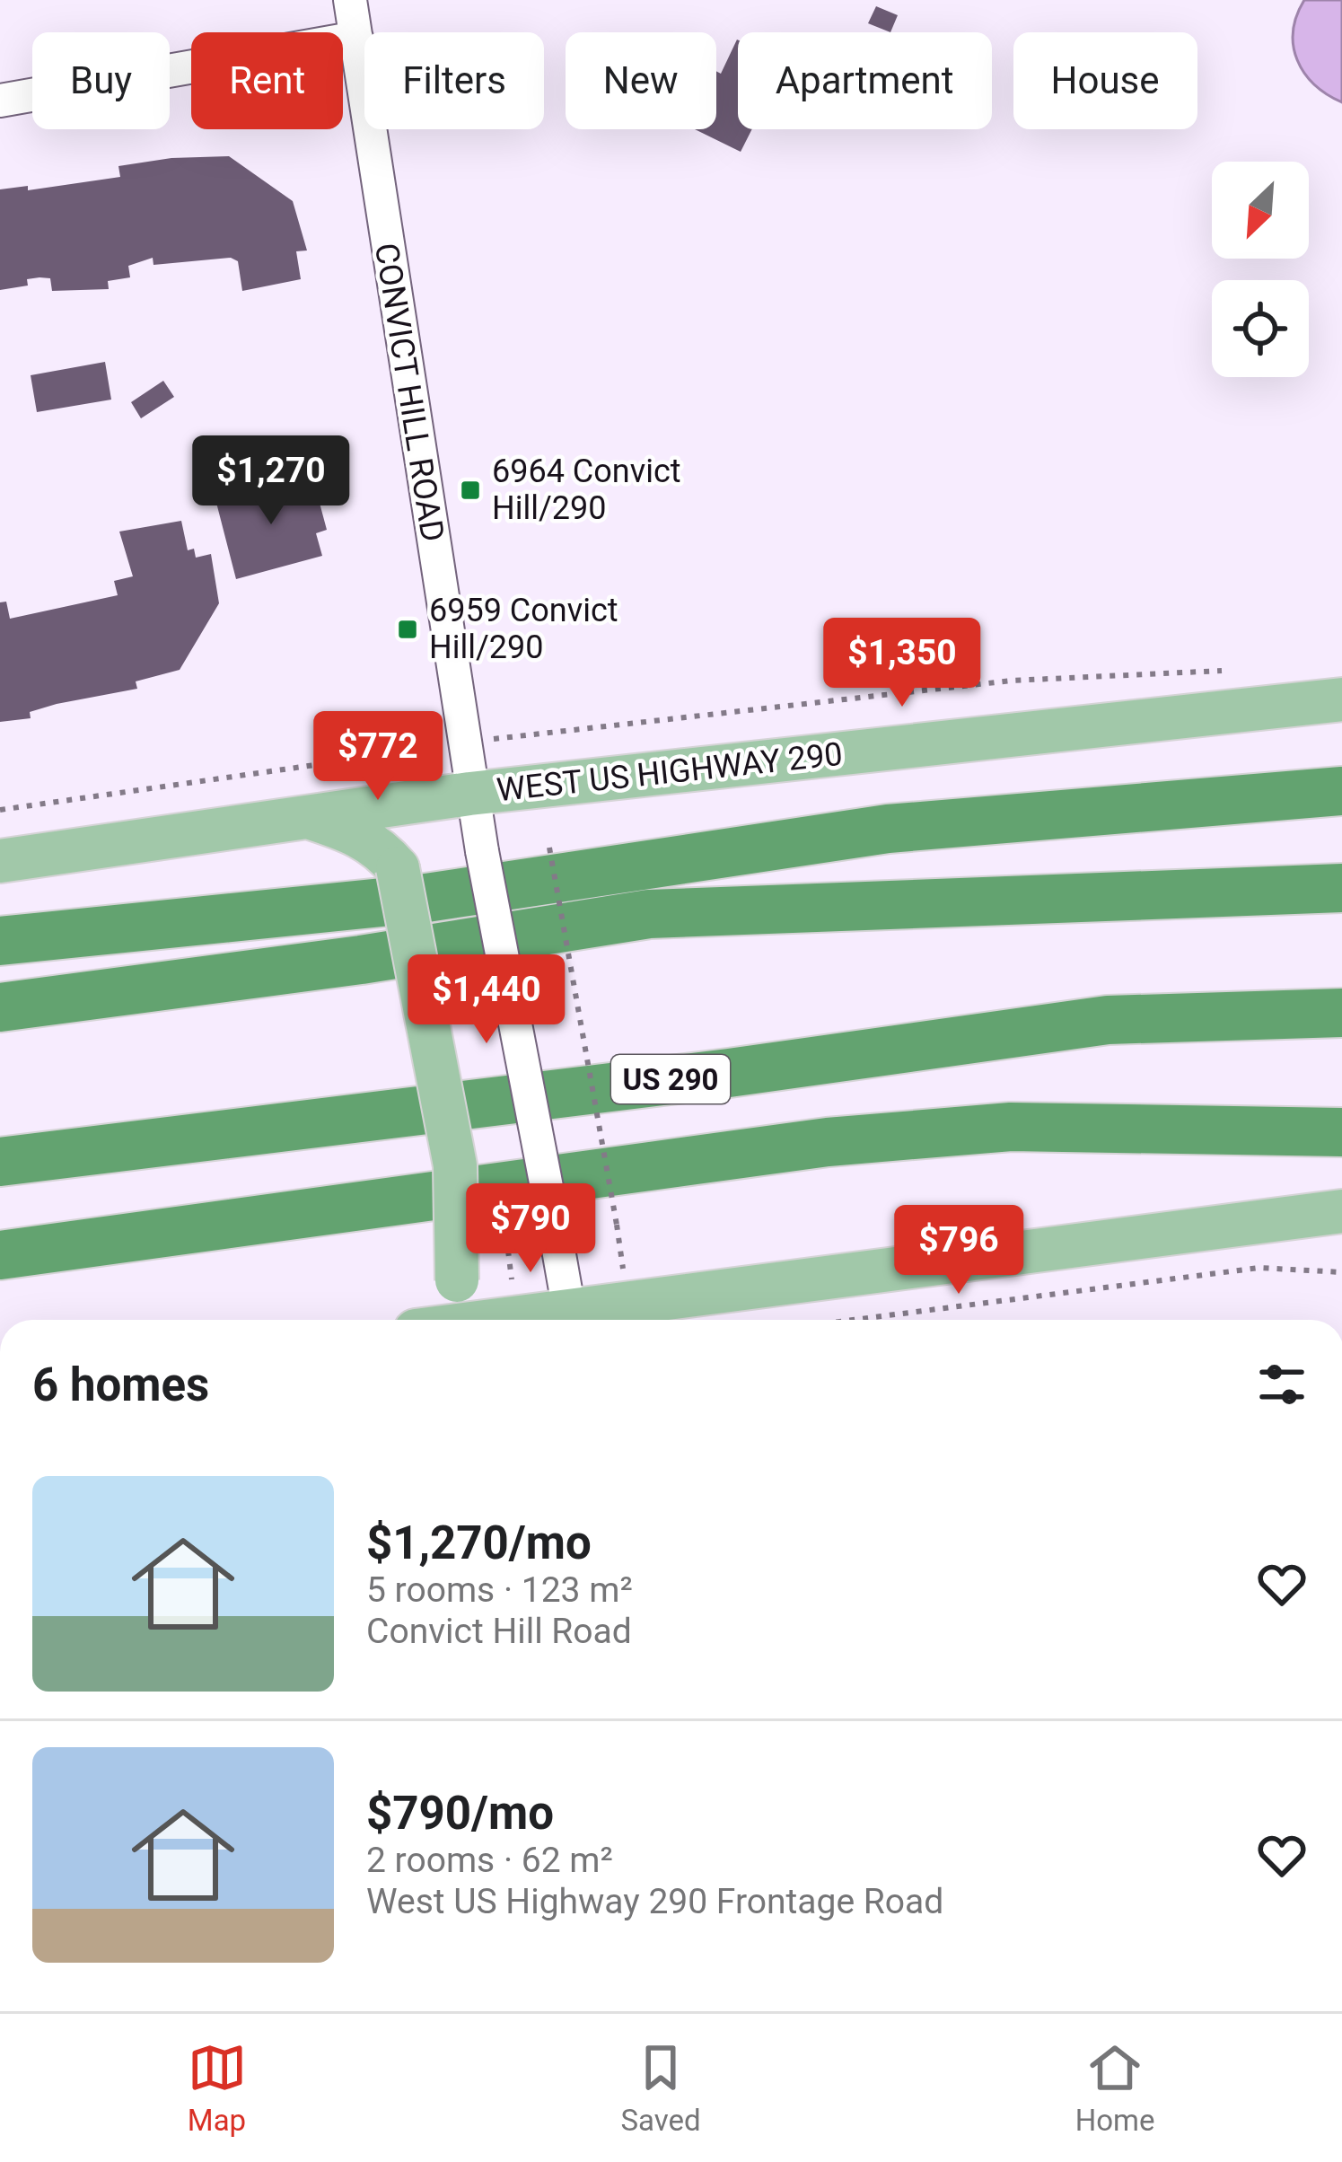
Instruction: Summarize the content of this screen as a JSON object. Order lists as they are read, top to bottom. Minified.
{"streets":{"highway":["US 290"],"main road":["WEST US HIGHWAY 290"],"street":["CONVICT HILL ROAD"]},"crossings":[["CONVICT HILL ROAD","WEST US HIGHWAY 290"]],"places":{"transit":["6964 Convict Hill/290","6959 Convict Hill/290"]},"north":"bottom left","page":{"chip":["Buy","Rent","Filters","New","Apartment","House"],"price":["$1,270","$1,350","$772","$1,440","$790","$796"],"heading":"6 homes","list":[{"name":"$1,270/mo","note":"5 rooms · 123 m² · Convict Hill Road"},{"name":"$790/mo","note":"2 rooms · 62 m² · West US Highway 290 Frontage Road"}],"tabs":["Map","Saved","Home"]}}
